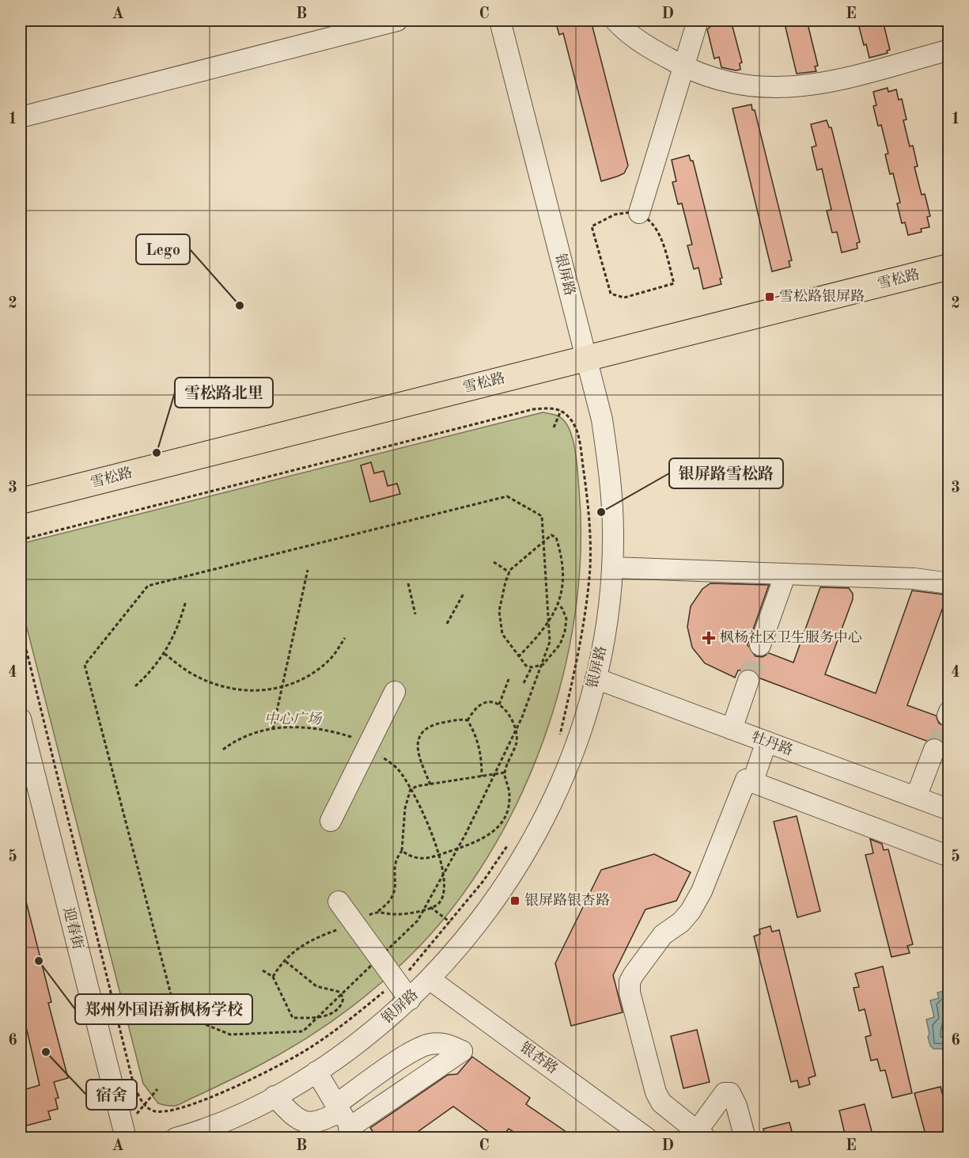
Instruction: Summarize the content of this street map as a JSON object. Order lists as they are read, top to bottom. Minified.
{"streets":{"main road":["雪松路"],"street":["银屏路","牡丹路","迎春街","银杏路"]},"crossings":[["银屏路","雪松路"],["银屏路","牡丹路"],["银屏路","银杏路"]],"parks":["中心广场"],"places":{"transit":["雪松路银屏路","银屏路银杏路"],"other":["Lego","雪松路北里","银屏路雪松路","郑州外国语新枫杨学校","宿舍"],"health":["枫杨社区卫生服务中心"]},"grid":{"columns":["A","B","C","D","E"],"rows":["1","2","3","4","5","6"]}}
